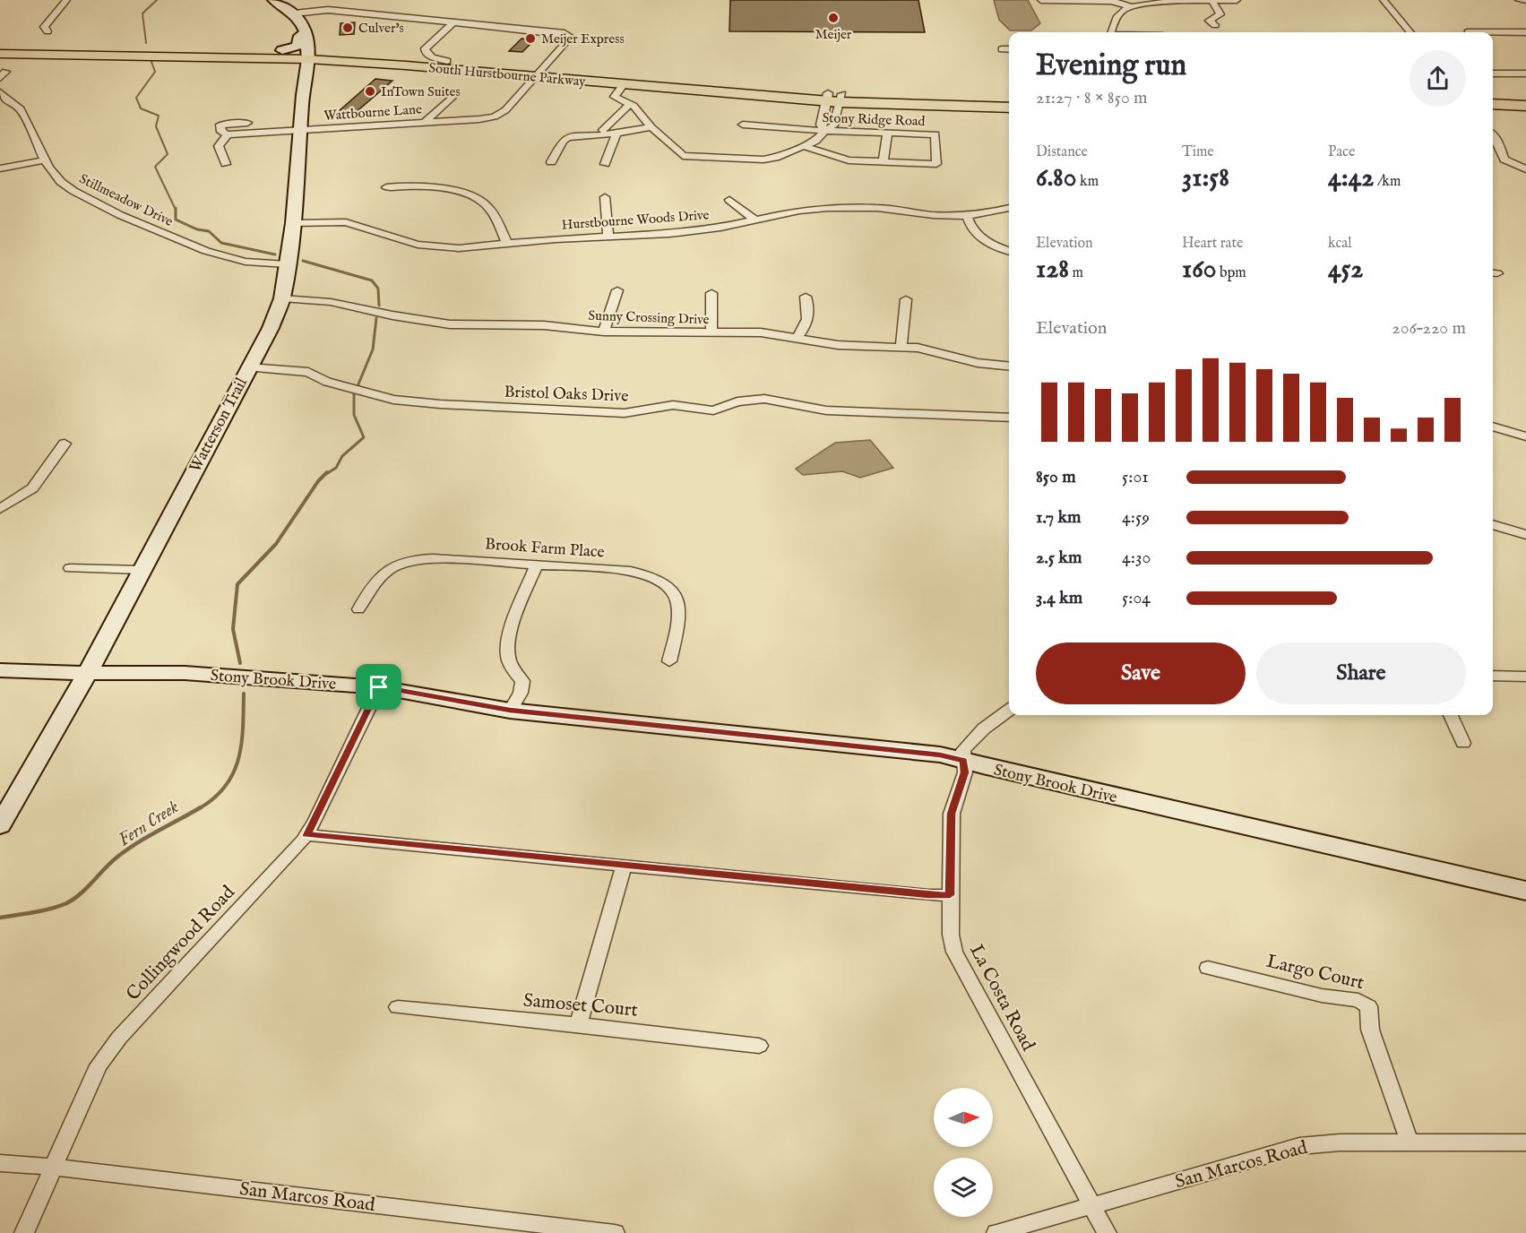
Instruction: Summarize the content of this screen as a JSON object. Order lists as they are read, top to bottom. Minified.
{"streets":{"main road":["South Hurstbourne Parkway","Watterson Trail","Stony Brook Drive"],"street":["Wattbourne Lane","Stony Ridge Road","Stillmeadow Drive","Hurstbourne Woods Drive","Sunny Crossing Drive","Bristol Oaks Drive","Brook Farm Place","Collingwood Road","Largo Court","La Costa Road","Samoset Court","San Marcos Road"]},"crossings":[["South Hurstbourne Parkway","Wattbourne Lane"],["South Hurstbourne Parkway","Watterson Trail"],["Wattbourne Lane","Watterson Trail"],["Stillmeadow Drive","Watterson Trail"],["Hurstbourne Woods Drive","Watterson Trail"],["Sunny Crossing Drive","Watterson Trail"],["Bristol Oaks Drive","Watterson Trail"],["Watterson Trail","Stony Brook Drive"],["Stony Brook Drive","Collingwood Road"],["Stony Brook Drive","La Costa Road"],["Collingwood Road","San Marcos Road"],["Largo Court","San Marcos Road"],["La Costa Road","San Marcos Road"]],"water":["Fern Creek"],"places":["Meijer","Culver's","Meijer Express","InTown Suites"],"north":"right","page":{"heading":["Evening run","21:27 · 8 × 850 m"],"stats":[["Distance","6.80 km"],["Time","31:58"],["Pace","4:42 /km"],["Elevation","128 m"],["Heart rate","160 bpm"],["kcal","452"]],"chart":["Elevation","206–220 m"],"list":[{"name":"850 m","note":"5:01"},{"name":"1.7 km","note":"4:59"},{"name":"2.5 km","note":"4:30"},{"name":"3.4 km","note":"5:04"}],"buttons":["Save","Share"]}}
